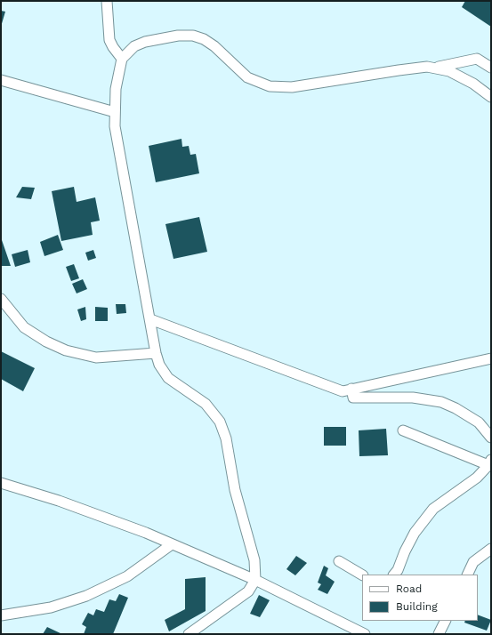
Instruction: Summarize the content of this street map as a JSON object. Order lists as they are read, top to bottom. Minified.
{"legend":["Road","Building"]}
